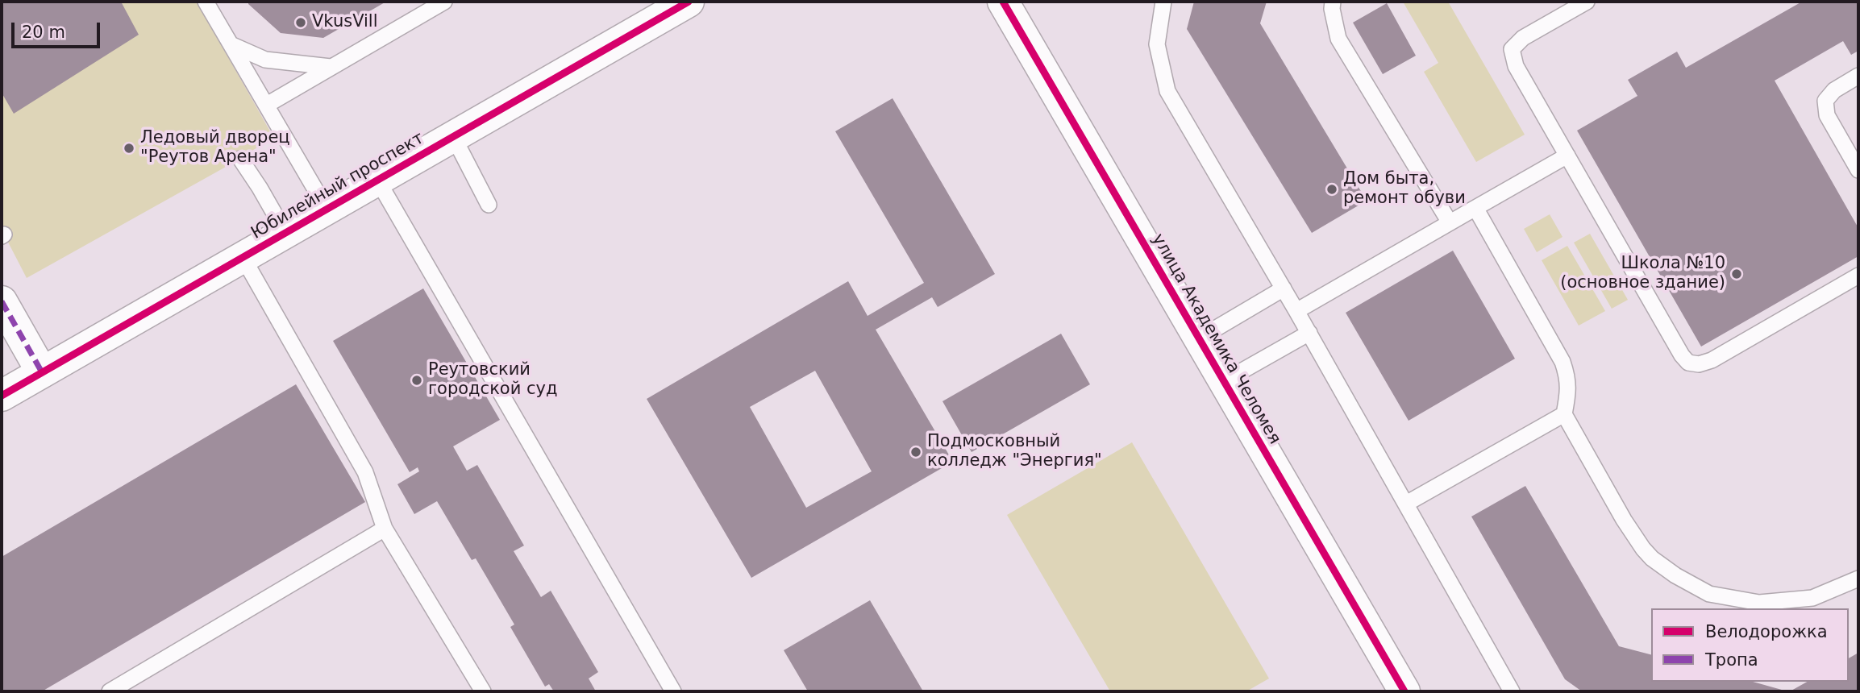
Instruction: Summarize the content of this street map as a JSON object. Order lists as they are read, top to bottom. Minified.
{"streets":{"street":["Юбилейный проспект","улица Академика Челомея"]},"places":["VkusVill","Ледовый дворец \"Реутов Арена\"","Дом быта, ремонт обуви","Школа №10 (основное здание)","Реутовский городской суд","Подмосковный колледж \"Энергия\""],"legend":["Велодорожка","Тропа"],"scale_bar":"20 m"}
